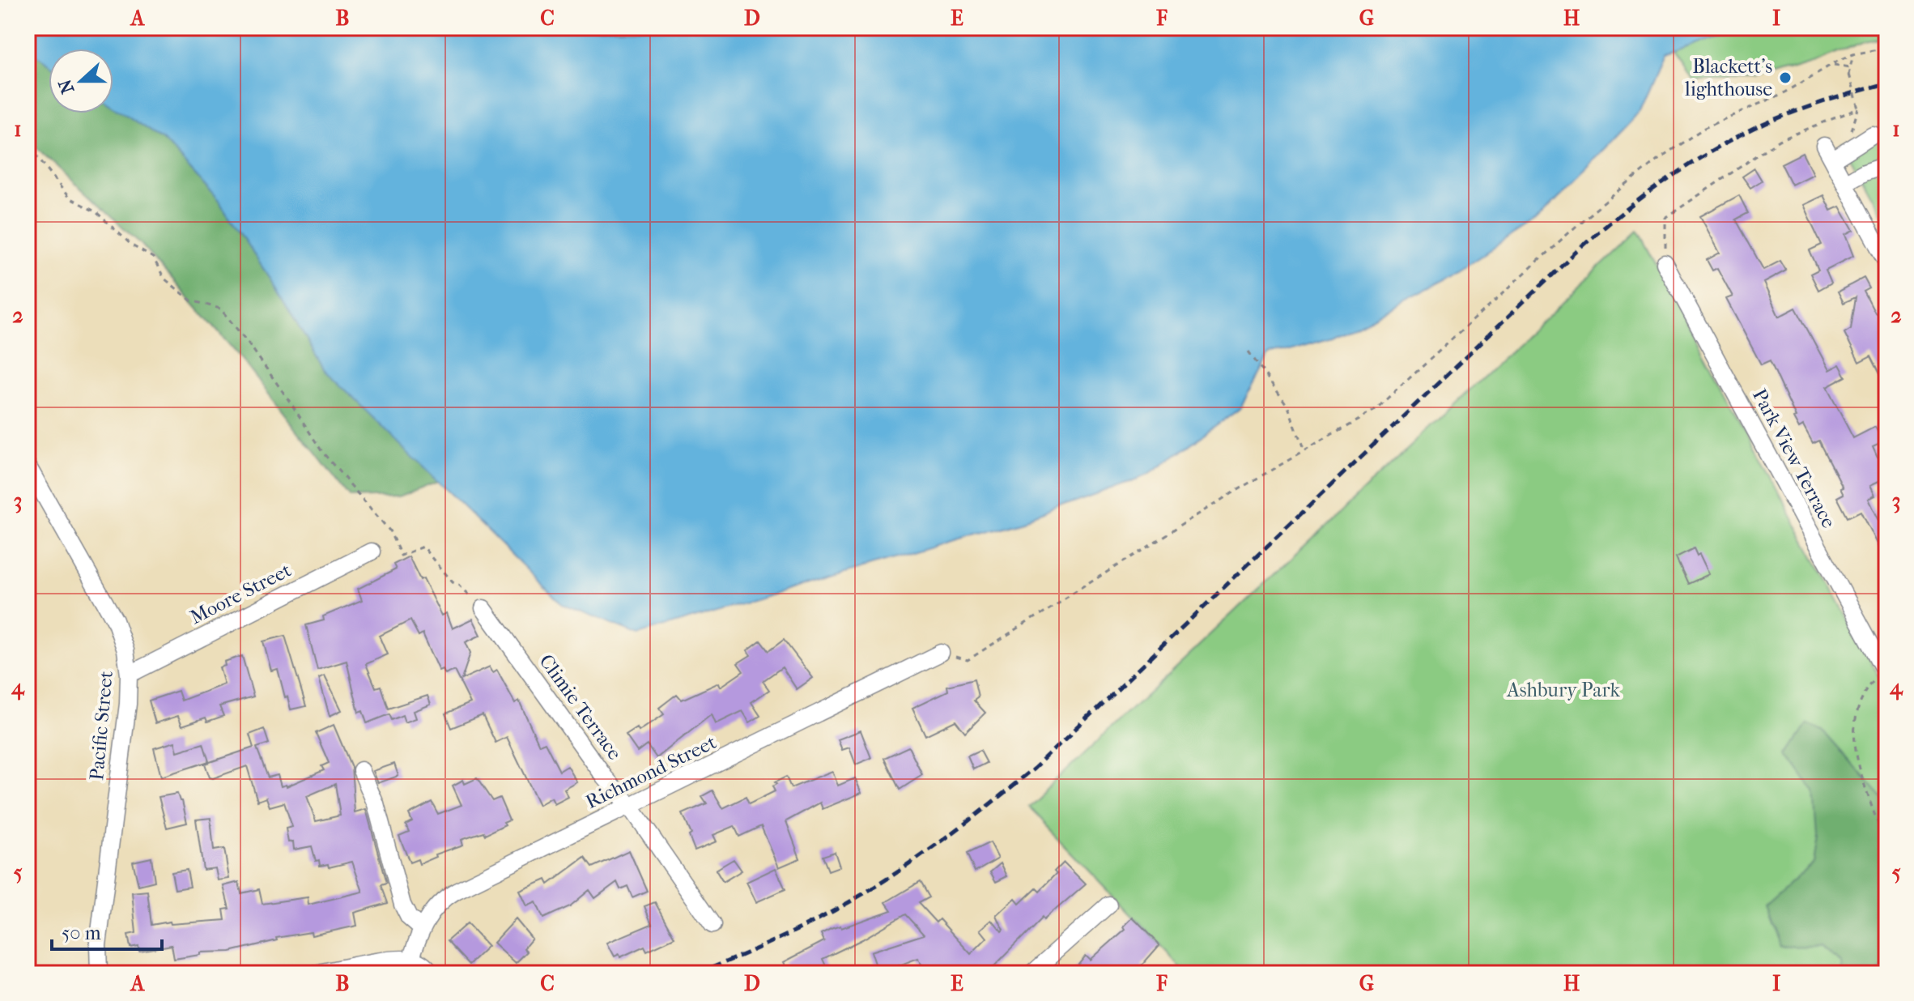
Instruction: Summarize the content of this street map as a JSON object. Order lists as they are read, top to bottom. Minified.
{"streets":{"street":["Park View Terrace","Moore Street","Climie Terrace","Pacific Street","Richmond Street"]},"crossings":[["Moore Street","Pacific Street"],["Climie Terrace","Richmond Street"]],"parks":["Ashbury Park"],"places":["Blackett's lighthouse"],"scale_bar":"50 m","north":"left","grid":{"columns":["A","B","C","D","E","F","G","H","I"],"rows":["1","2","3","4","5"]}}
